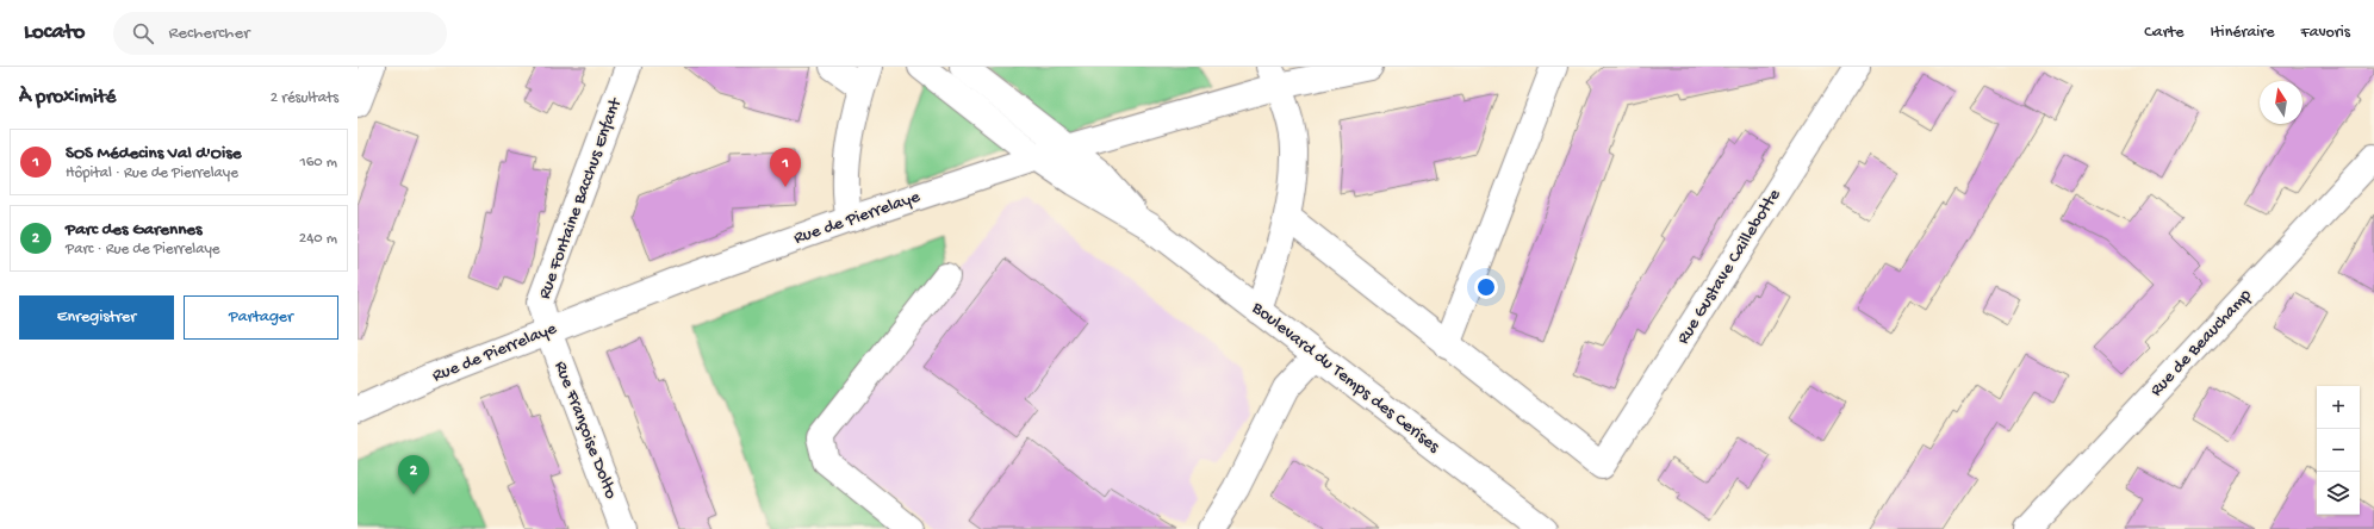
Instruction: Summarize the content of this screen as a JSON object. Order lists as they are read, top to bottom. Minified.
{"streets":{"street":["Rue Fontaine Bacchus Enfant","Rue de Pierrelaye","Rue Gustave Caillebotte","Rue de Beauchamp","Boulevard du Temps des Cerises","Rue Françoise Dolto"]},"crossings":[["Rue Fontaine Bacchus Enfant","Rue de Pierrelaye"],["Rue Fontaine Bacchus Enfant","Rue Françoise Dolto"],["Rue de Pierrelaye","Boulevard du Temps des Cerises"],["Rue de Pierrelaye","Rue Françoise Dolto"]],"north":"top","page":{"header":"Locato","search":"Rechercher","nav":["Carte","Itinéraire","Favoris"],"heading":["À proximité","2 résultats"],"list":[{"mark":"1","name":"SOS Médecins Val d'Oise","note":"Hôpital · Rue de Pierrelaye","value":"160 m"},{"mark":"2","name":"Parc des Garennes","note":"Parc · Rue de Pierrelaye","value":"240 m"}],"pins":["1","2"],"buttons":["Enregistrer","Partager"],"map_buttons":["+","−"]}}
